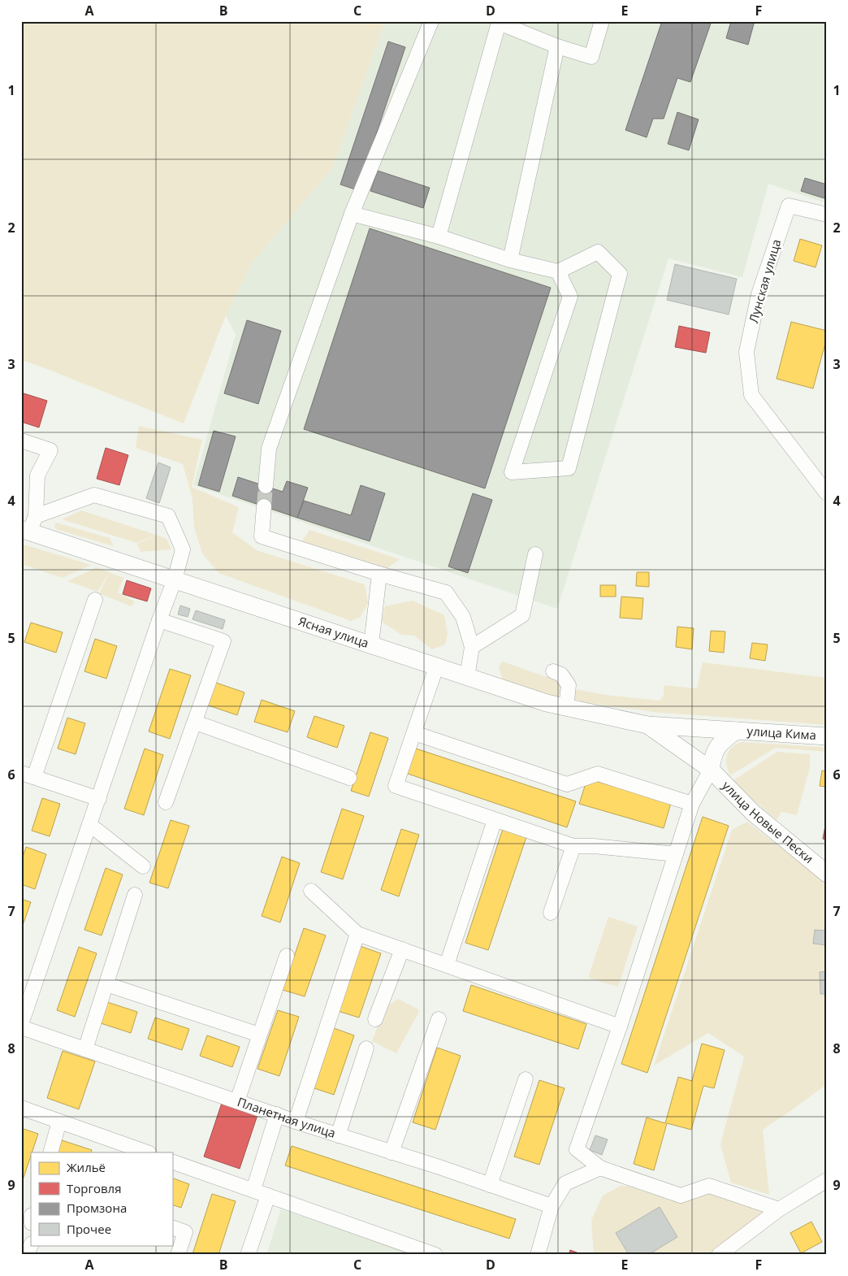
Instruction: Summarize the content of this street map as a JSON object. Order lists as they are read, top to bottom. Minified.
{"streets":{"main road":["Ясная улица","улица Кима","улица Новые Пески"],"street":["Лунская улица","Планетная улица"]},"crossings":[["Ясная улица","улица Кима"],["Ясная улица","улица Новые Пески"],["улица Кима","улица Новые Пески"]],"legend":["Жильё","Торговля","Промзона","Прочее"],"grid":{"columns":["A","B","C","D","E","F"],"rows":["1","2","3","4","5","6","7","8","9"]}}
